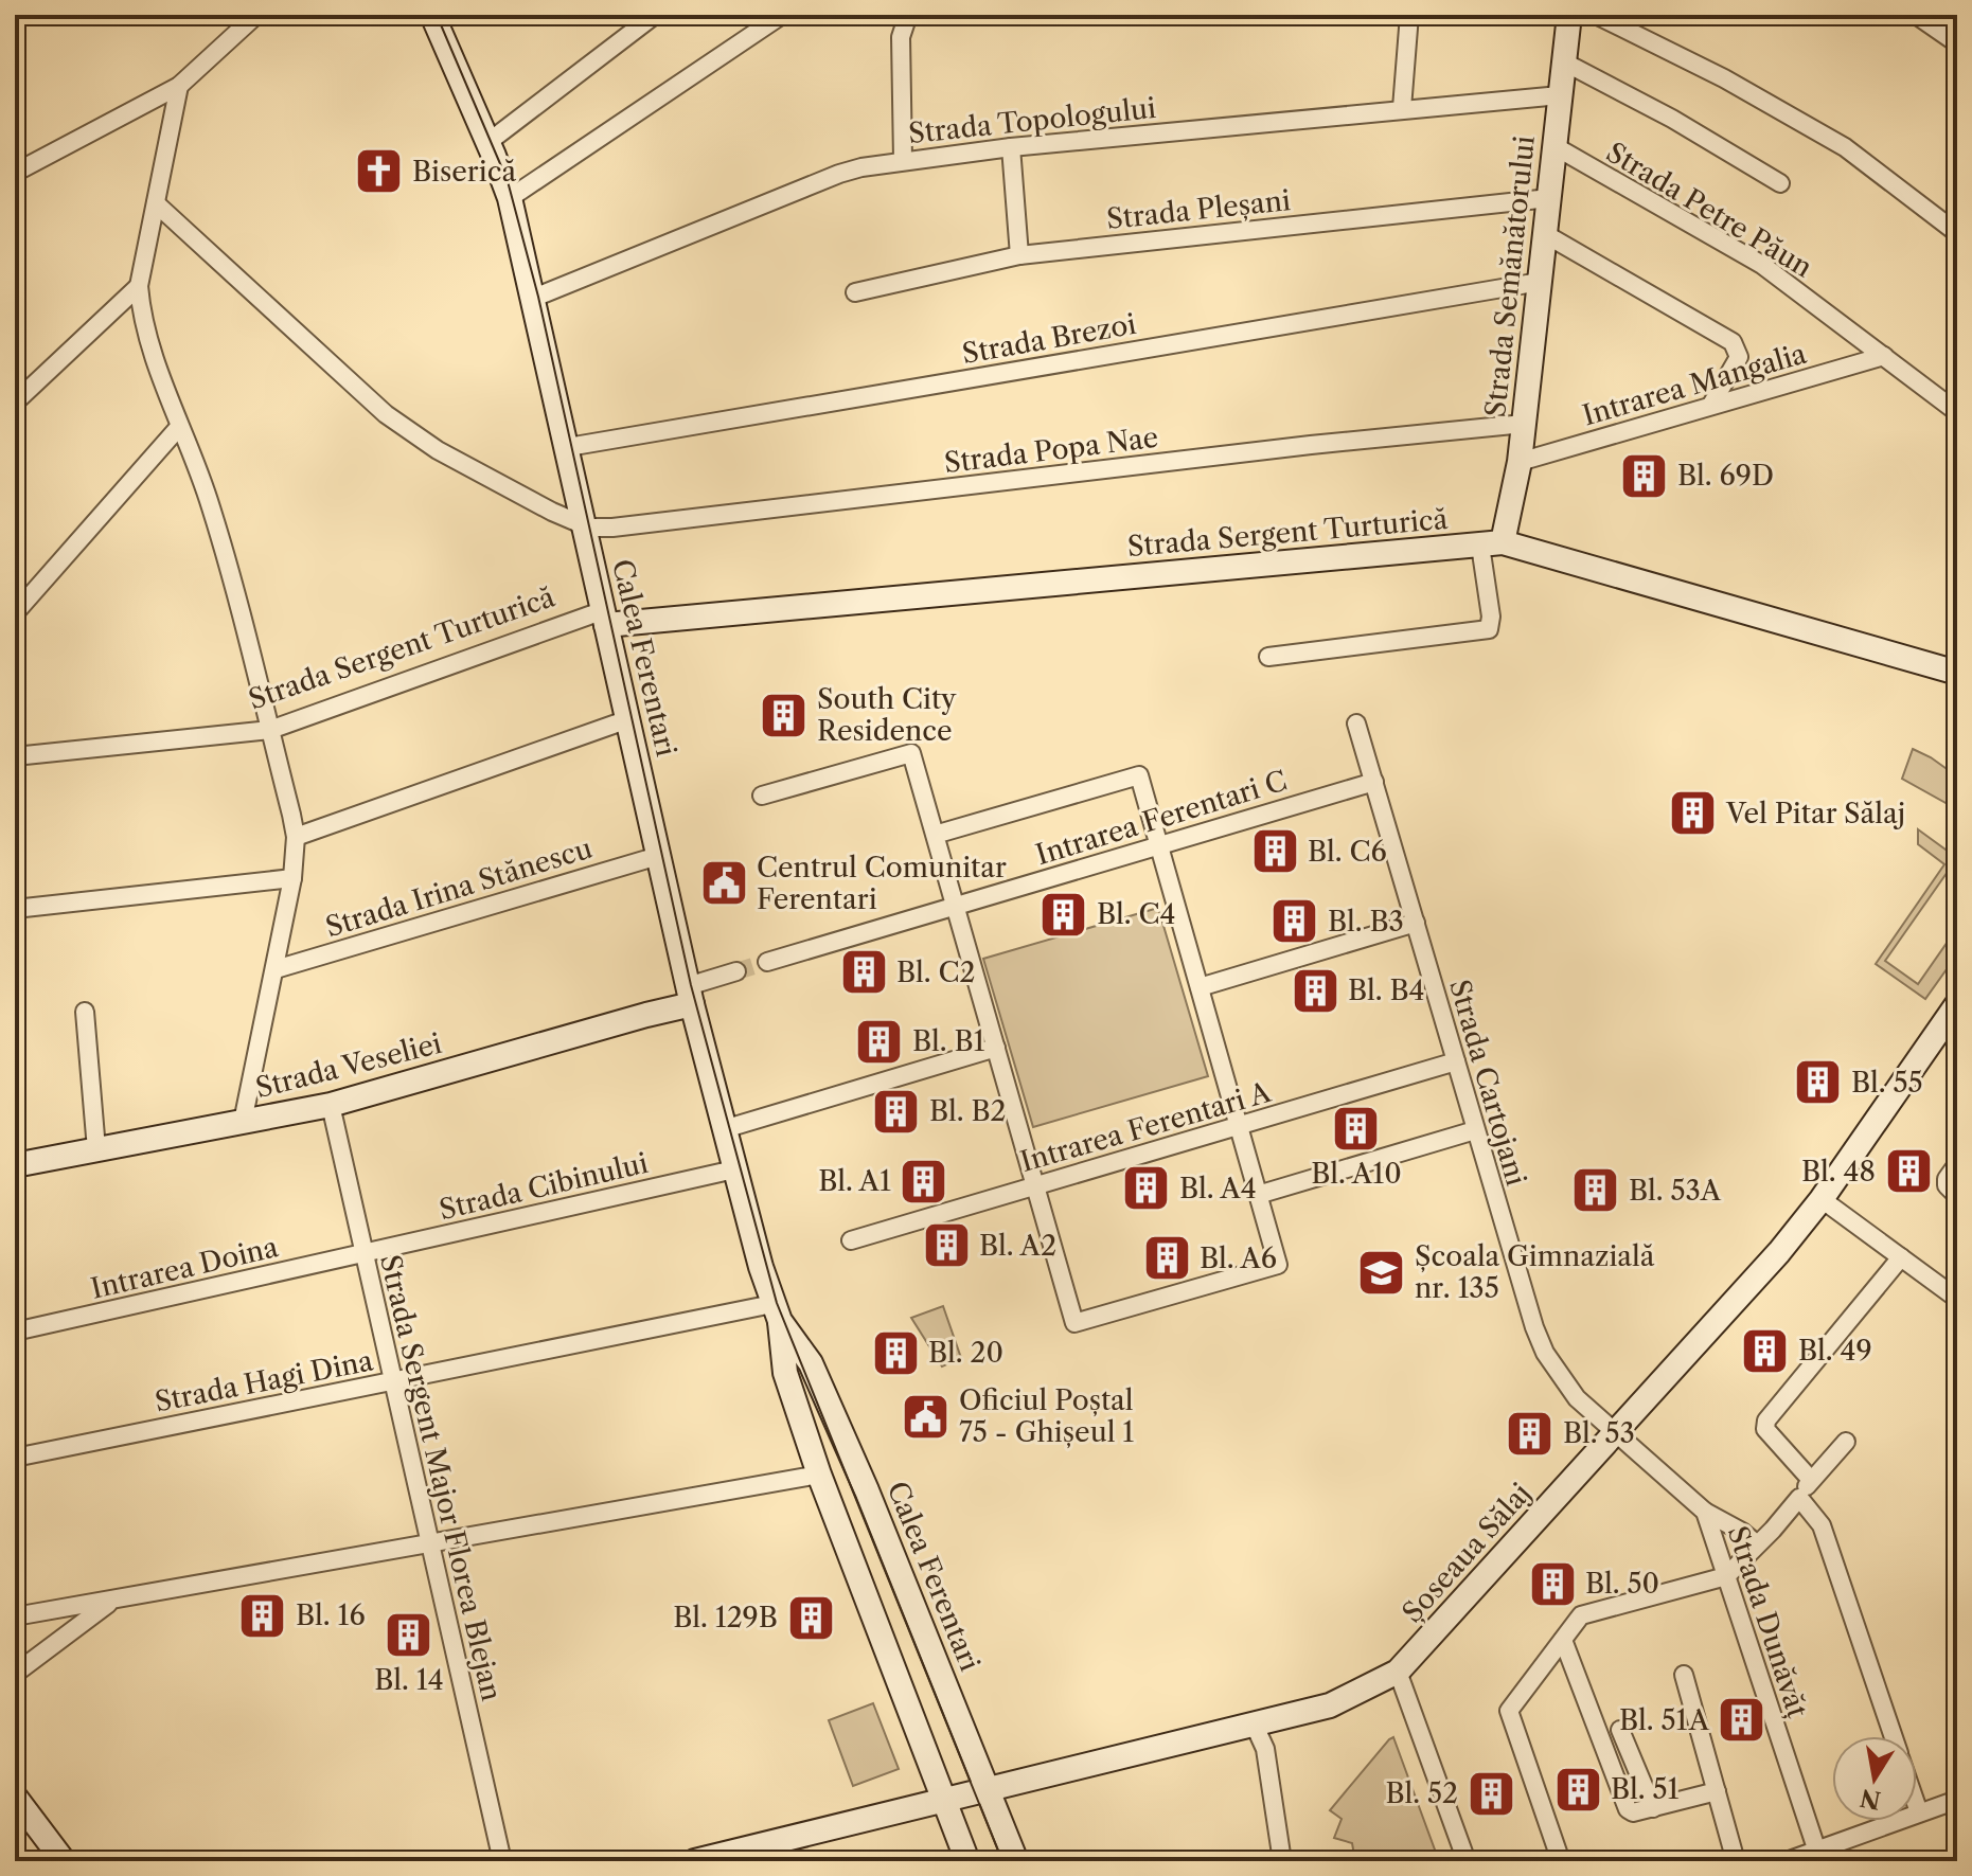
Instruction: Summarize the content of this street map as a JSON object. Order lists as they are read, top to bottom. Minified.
{"streets":{"street":["Strada Topologului","Strada Pleșani","Strada Petre Păun","Strada Semănătorului","Strada Brezoi","Intrarea Mangalia","Strada Popa Nae","Strada Sergent Turturică","Calea Ferentari","Intrarea Ferentari C","Strada Irina Stănescu","Strada Veseliei","Strada Cartojani","Intrarea Ferentari A","Strada Cibinului","Intrarea Doina","Strada Hagi Dina","Strada Sergent Major Florea Blejan","Șoseaua Sălaj","Strada Dunăvăț"]},"crossings":[["Strada Topologului","Strada Semănătorului"],["Strada Topologului","Calea Ferentari"],["Strada Pleșani","Strada Semănătorului"],["Strada Petre Păun","Strada Semănătorului"],["Strada Petre Păun","Intrarea Mangalia"],["Strada Semănătorului","Strada Brezoi"],["Strada Semănătorului","Intrarea Mangalia"],["Strada Semănătorului","Strada Popa Nae"],["Strada Semănătorului","Strada Sergent Turturică"],["Strada Brezoi","Calea Ferentari"],["Strada Popa Nae","Calea Ferentari"],["Strada Sergent Turturică","Calea Ferentari"],["Calea Ferentari","Strada Irina Stănescu"],["Calea Ferentari","Strada Veseliei"],["Calea Ferentari","Strada Cibinului"],["Calea Ferentari","Strada Hagi Dina"],["Calea Ferentari","Șoseaua Sălaj"],["Intrarea Ferentari C","Strada Cartojani"],["Strada Veseliei","Strada Sergent Major Florea Blejan"],["Strada Cartojani","Intrarea Ferentari A"],["Strada Cartojani","Șoseaua Sălaj"],["Strada Cartojani","Strada Dunăvăț"],["Strada Cibinului","Intrarea Doina"],["Strada Cibinului","Strada Sergent Major Florea Blejan"],["Intrarea Doina","Strada Sergent Major Florea Blejan"],["Strada Hagi Dina","Strada Sergent Major Florea Blejan"],["Șoseaua Sălaj","Strada Dunăvăț"]],"places":{"church":["Biserică"],"building":["Bl. 69D","South City Residence","Vel Pitar Sălaj","Bl. C6","Bl. C4","Bl. B3","Bl. C2","Bl. B4","Bl. B1","Bl. 55","Bl. B2","Bl. A10","Bl. 48","Bl. A1","Bl. A4","Bl. 53A","Bl. A2","Bl. A6","Bl. 49","Bl. 20","Bl. 53","Bl. 50","Bl. 16","Bl. 129B","Bl. 14","Bl. 51A","Bl. 51","Bl. 52"],"public building":["Centrul Comunitar Ferentari","Oficiul Poștal 75 - Ghișeul 1"],"school or university":["Școala Gimnazială nr. 135"]},"north":"bottom"}
